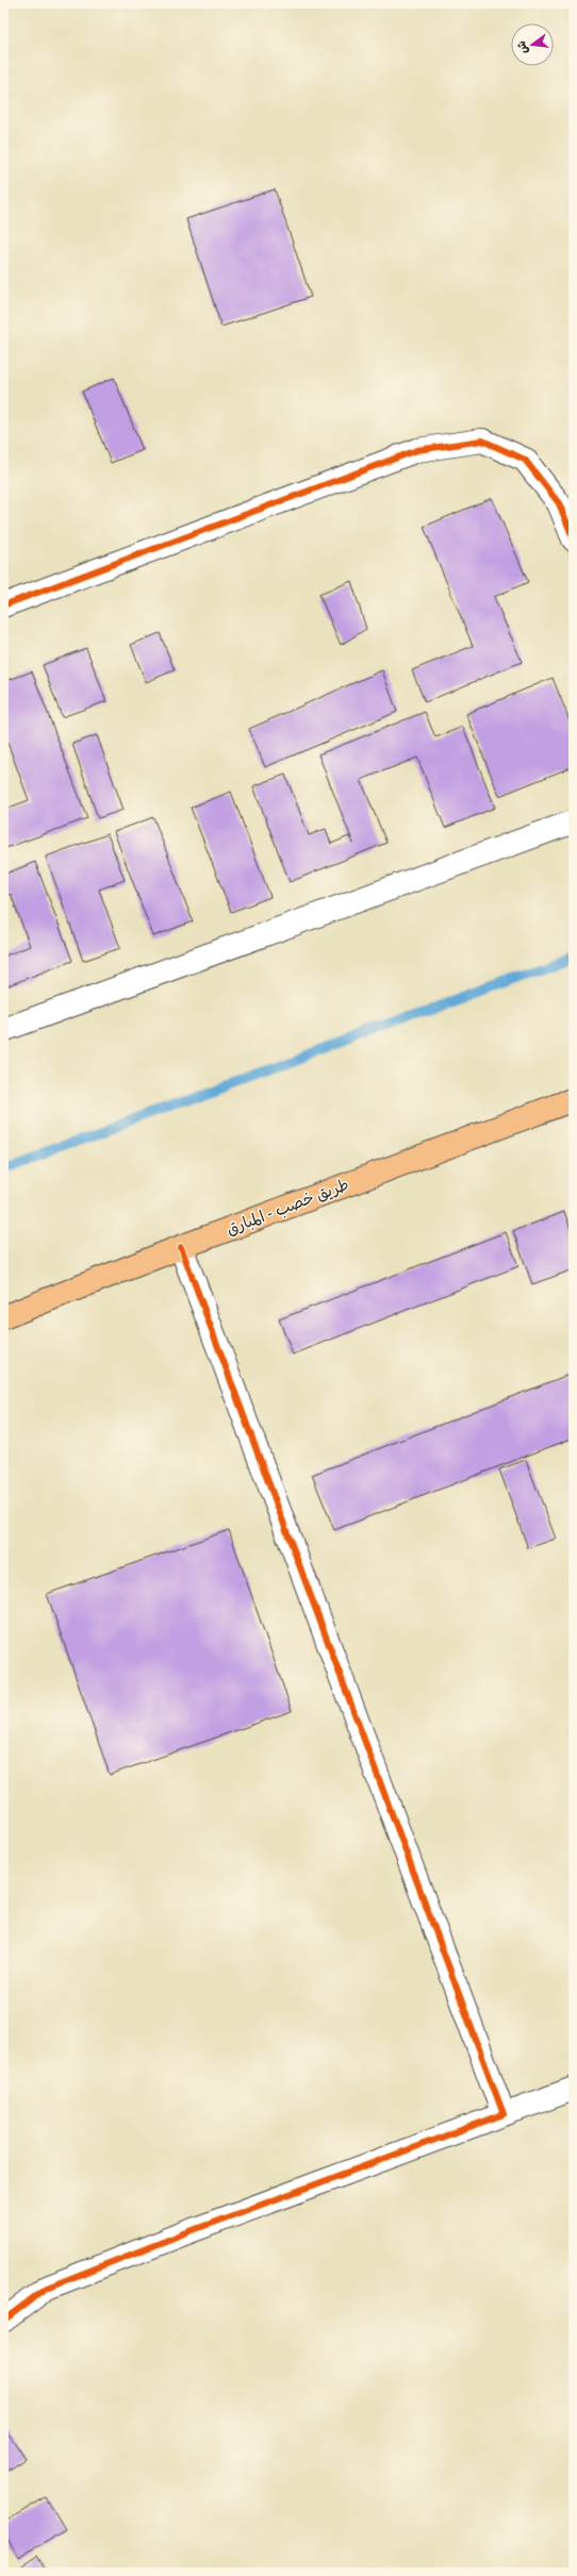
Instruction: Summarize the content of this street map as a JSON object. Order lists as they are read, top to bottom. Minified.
{"streets":{"main road":["طريق خصب - المبارق"]},"north":"left"}
